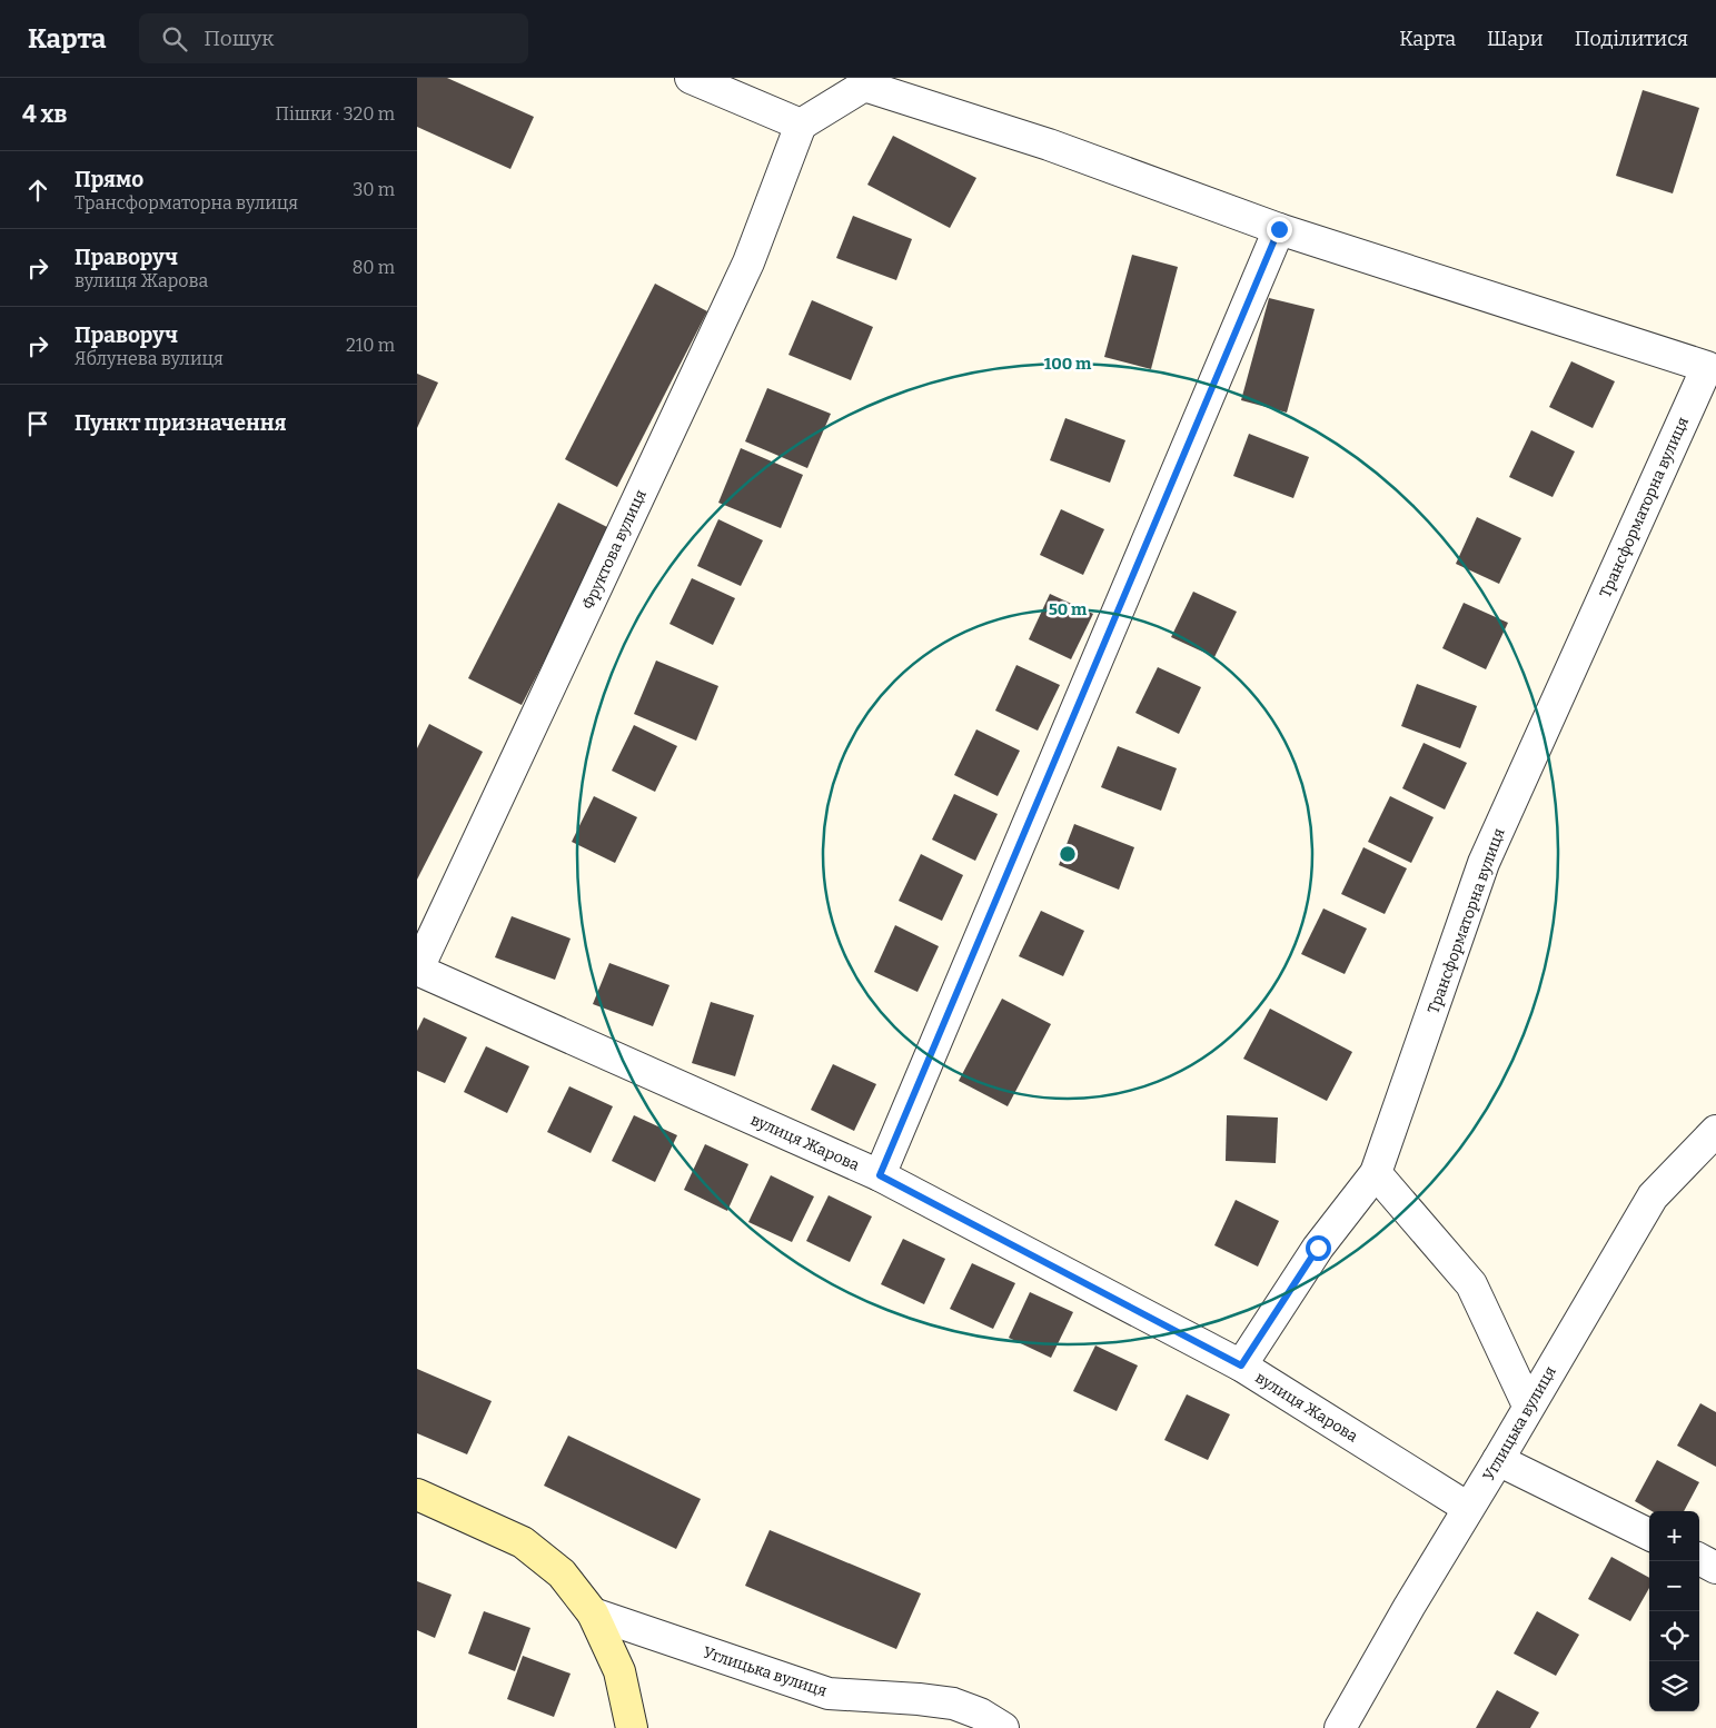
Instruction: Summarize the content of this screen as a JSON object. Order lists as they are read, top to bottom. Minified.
{"streets":{"street":["Трансформаторна вулиця","Фруктова вулиця","вулиця Жарова","Углицька вулиця"]},"crossings":[["Трансформаторна вулиця","вулиця Жарова"],["Фруктова вулиця","вулиця Жарова"],["вулиця Жарова","Углицька вулиця"]],"page":{"header":"Карта","search":"Пошук","nav":["Карта","Шари","Поділитися"],"heading":["4 хв","Пішки · 320 m"],"list":[["Прямо","Трансформаторна вулиця","30 m"],["Праворуч","вулиця Жарова","80 m"],["Праворуч","Яблунева вулиця","210 m"],"Пункт призначення"],"map_buttons":["+","−"]},"rings":["100 m","50 m"]}
